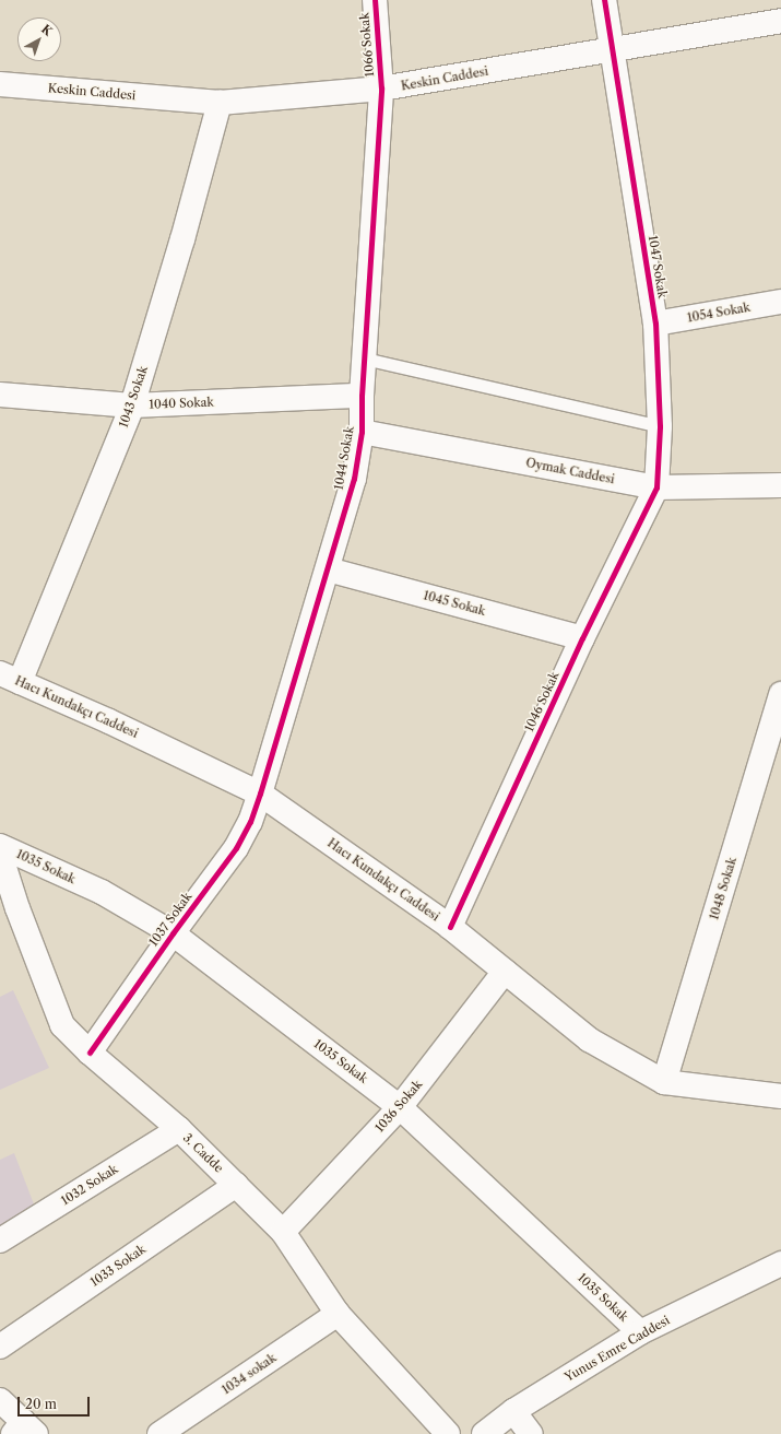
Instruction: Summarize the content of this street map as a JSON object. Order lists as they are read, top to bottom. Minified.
{"streets":{"street":["1066 Sokak","Keskin Caddesi","1047 Sokak","1054 Sokak","1043 Sokak","1040 Sokak","1044 Sokak","Oymak Caddesi","1045 Sokak","1046 Sokak","Hacı Kundakçı Caddesi","1035 Sokak","1048 Sokak","1037 Sokak","1036 Sokak","3. Cadde","1032 Sokak","1033 Sokak","Yunus Emre Caddesi","1034 sokak"]},"crossings":[["1066 Sokak","Keskin Caddesi"],["1066 Sokak","1044 Sokak"],["Keskin Caddesi","1047 Sokak"],["Keskin Caddesi","1043 Sokak"],["Keskin Caddesi","1044 Sokak"],["1047 Sokak","1054 Sokak"],["1047 Sokak","Oymak Caddesi"],["1047 Sokak","1046 Sokak"],["1043 Sokak","1040 Sokak"],["1043 Sokak","Hacı Kundakçı Caddesi"],["1040 Sokak","1044 Sokak"],["1044 Sokak","Oymak Caddesi"],["1044 Sokak","1045 Sokak"],["1044 Sokak","Hacı Kundakçı Caddesi"],["1044 Sokak","1037 Sokak"],["Oymak Caddesi","1046 Sokak"],["1045 Sokak","1046 Sokak"],["1046 Sokak","Hacı Kundakçı Caddesi"],["Hacı Kundakçı Caddesi","1048 Sokak"],["Hacı Kundakçı Caddesi","1037 Sokak"],["Hacı Kundakçı Caddesi","1036 Sokak"],["1035 Sokak","1037 Sokak"],["1035 Sokak","1036 Sokak"],["1035 Sokak","Yunus Emre Caddesi"],["1037 Sokak","3. Cadde"],["1036 Sokak","3. Cadde"],["3. Cadde","1032 Sokak"],["3. Cadde","1033 Sokak"],["3. Cadde","1034 sokak"]],"scale_bar":"20 m","north":"top right"}
